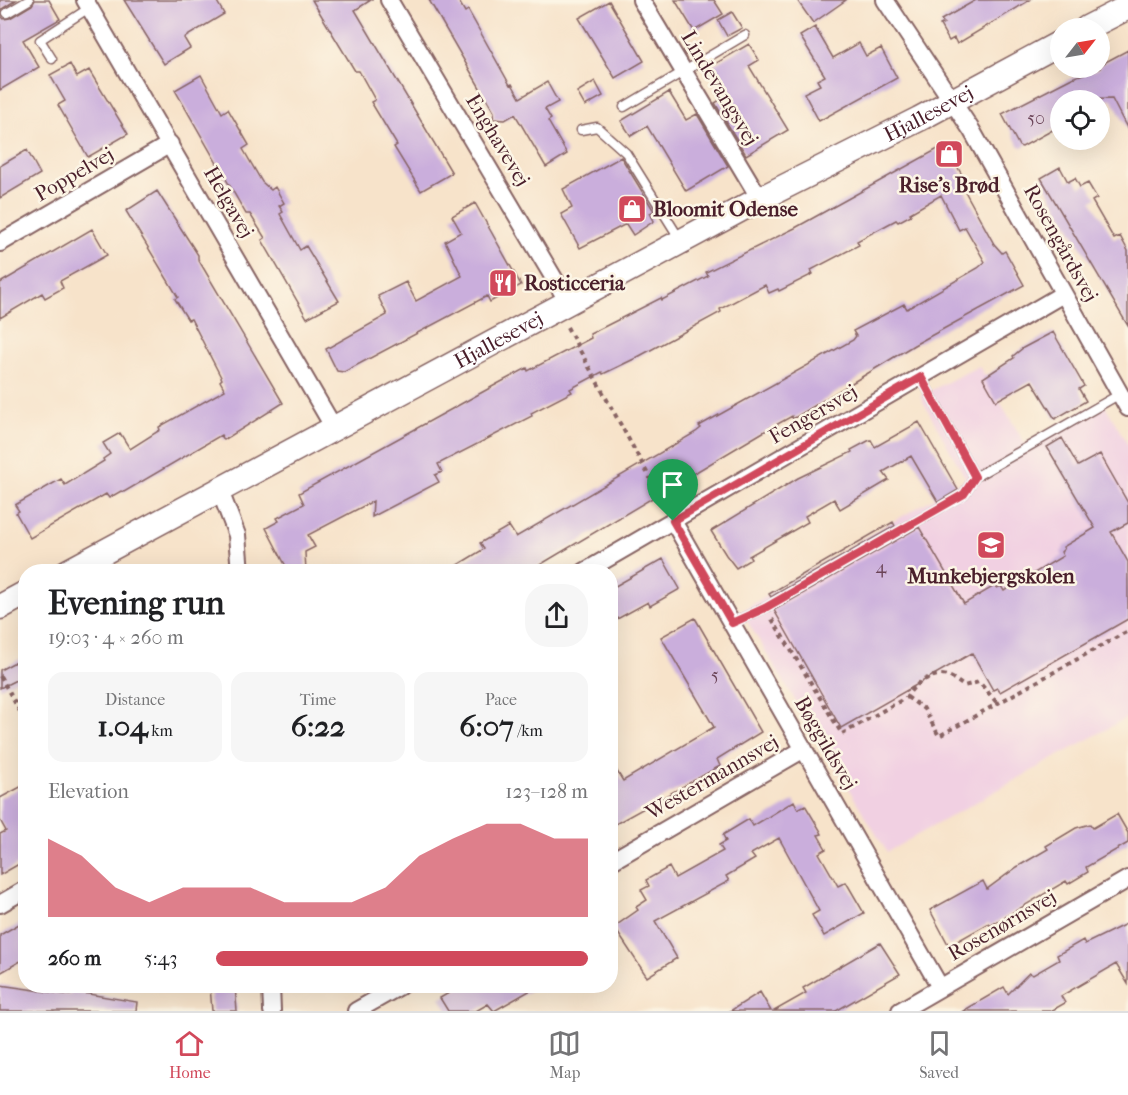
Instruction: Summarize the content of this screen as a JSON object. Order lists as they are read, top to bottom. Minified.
{"streets":{"street":["Lindevangsvej","Hjallesevej","Enghavevej","Poppelvej","Helgavej","Rosengårdsvej","Fengersvej","Bøggildsvej","Westermannsvej","Rosenørnsvej"]},"crossings":[["Lindevangsvej","Hjallesevej"],["Hjallesevej","Enghavevej"],["Hjallesevej","Helgavej"],["Hjallesevej","Rosengårdsvej"],["Poppelvej","Helgavej"],["Rosengårdsvej","Fengersvej"],["Fengersvej","Bøggildsvej"],["Bøggildsvej","Westermannsvej"],["Bøggildsvej","Rosenørnsvej"]],"places":{"shop":["Rise's Brød","Bloomit Odense"],"restaurant":["Rosticceria"],"school or university":["Munkebjergskolen"]},"house_numbers":["50","4","5"],"north":"top right","page":{"heading":["Evening run","19:03 · 4 × 260 m"],"stats":[["Distance","1.04 km"],["Time","6:22"],["Pace","6:07 /km"]],"chart":["Elevation","123–128 m"],"list":[{"name":"260 m","note":"5:43"}],"tabs":["Home","Map","Saved"]}}
